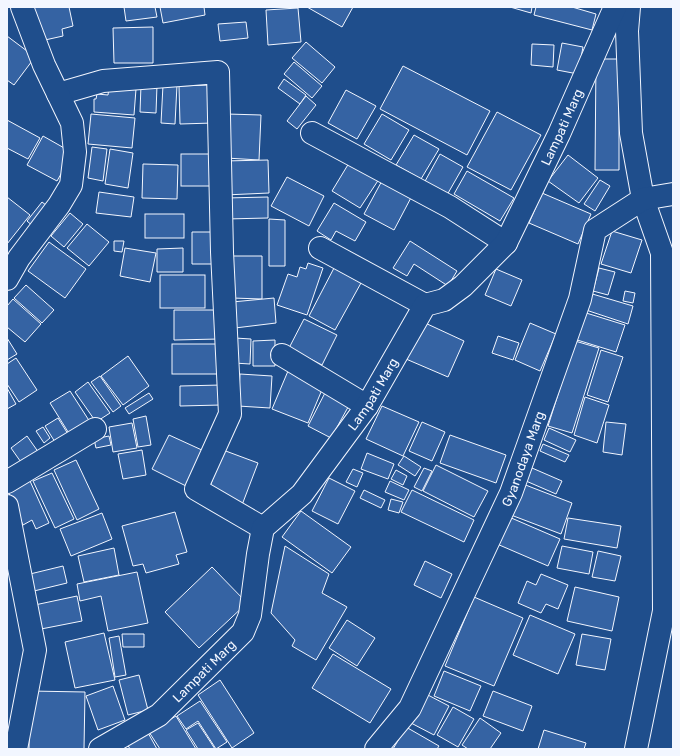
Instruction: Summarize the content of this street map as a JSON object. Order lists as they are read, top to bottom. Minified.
{"streets":{"street":["Lampati Marg","Gyanodaya Marg"]}}
